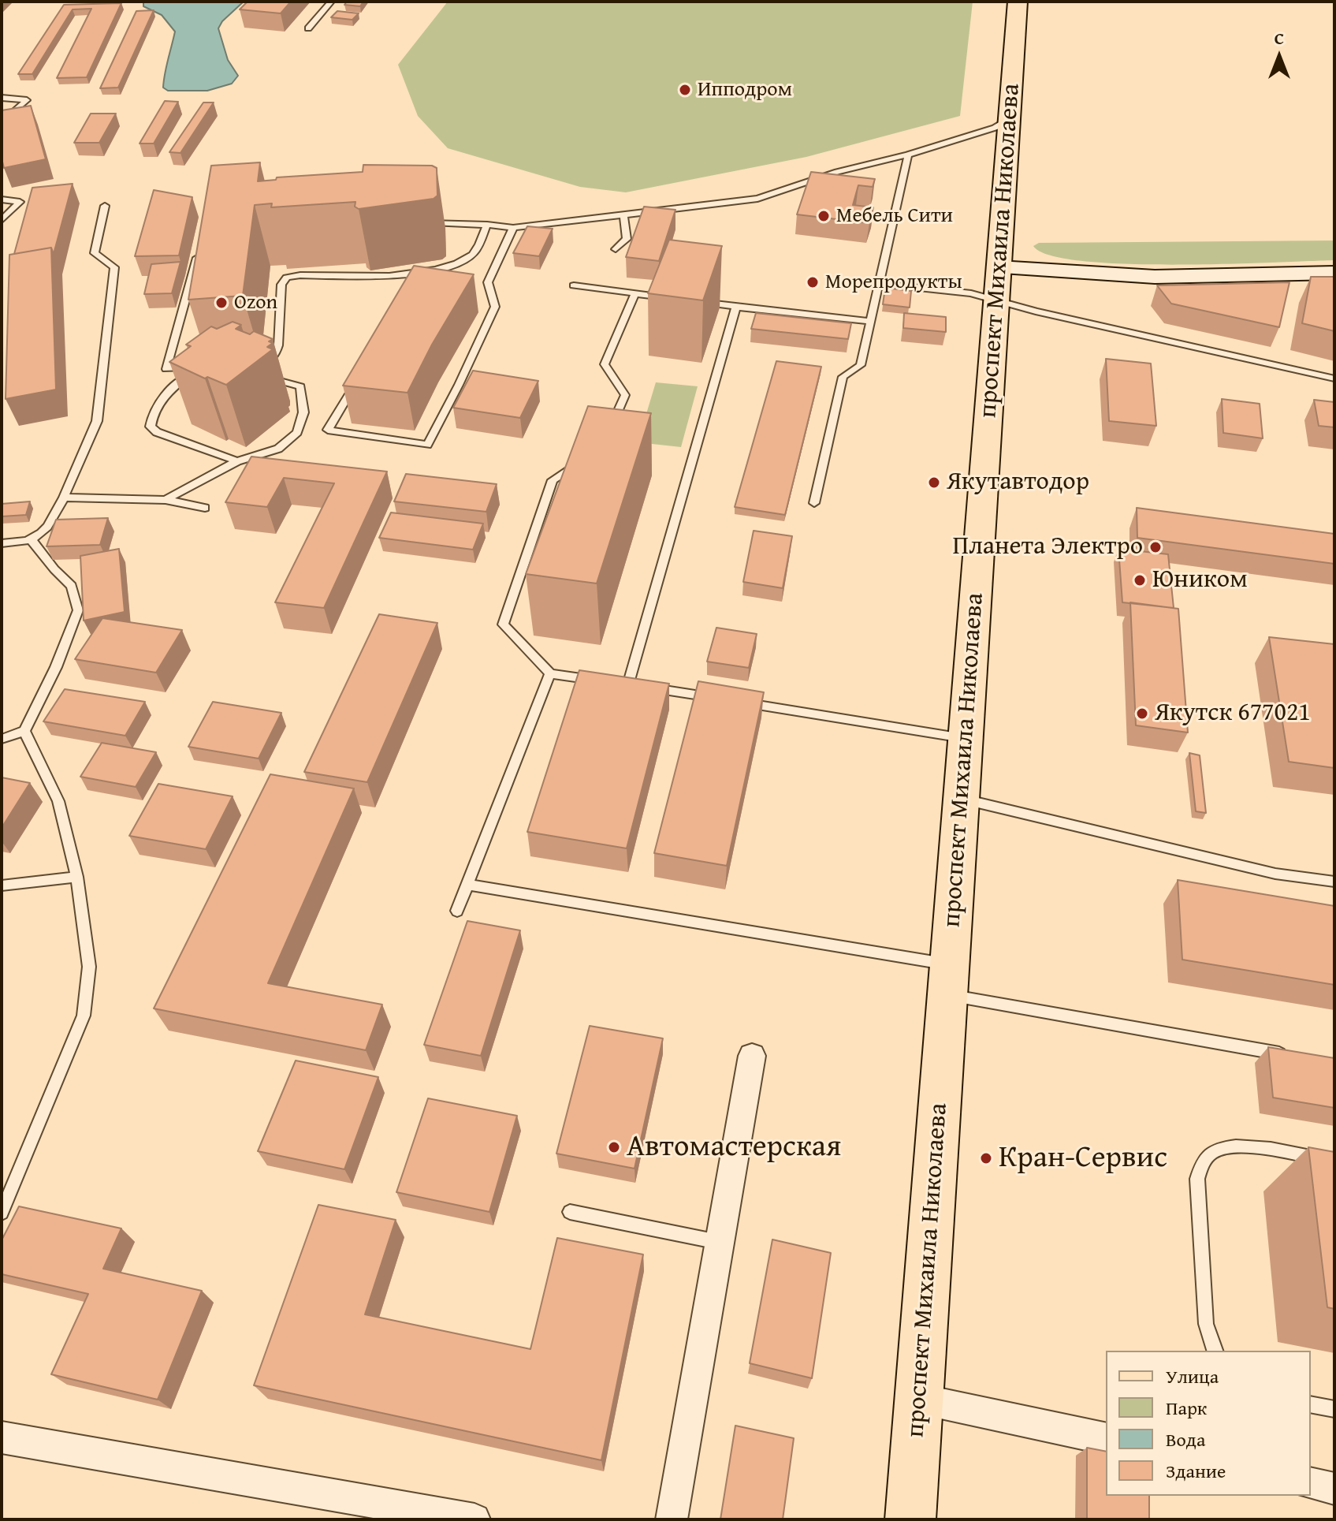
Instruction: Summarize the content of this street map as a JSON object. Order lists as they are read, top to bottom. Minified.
{"streets":{"main road":["проспект Михаила Николаева"]},"places":["Ипподром","Мебель Сити","Морепродукты","Ozon","Якутавтодор","Планета Электро","Юником","Якутск 677021","Автомастерская","Кран-Сервис"],"legend":["Улица","Парк","Вода","Здание"],"north":"top"}
